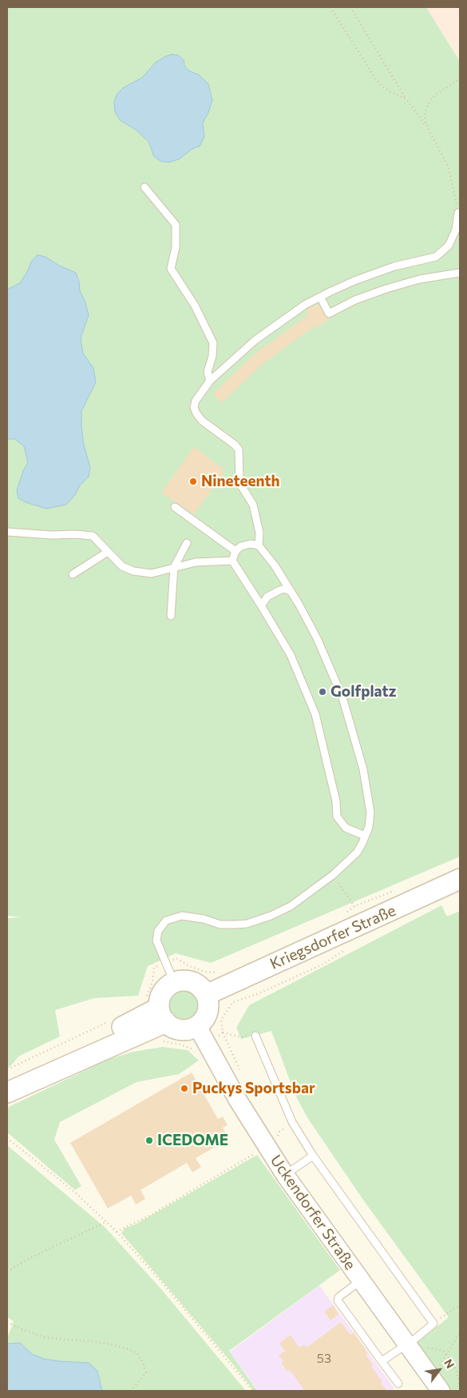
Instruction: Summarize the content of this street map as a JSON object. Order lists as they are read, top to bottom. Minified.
{"streets":{"main road":["Kriegsdorfer Straße"],"street":["Uckendorfer Straße"]},"crossings":[["Kriegsdorfer Straße","Uckendorfer Straße"]],"places":["Nineteenth","Golfplatz","Puckys Sportsbar","ICEDOME"],"house_numbers":["53"],"north":"top right"}
